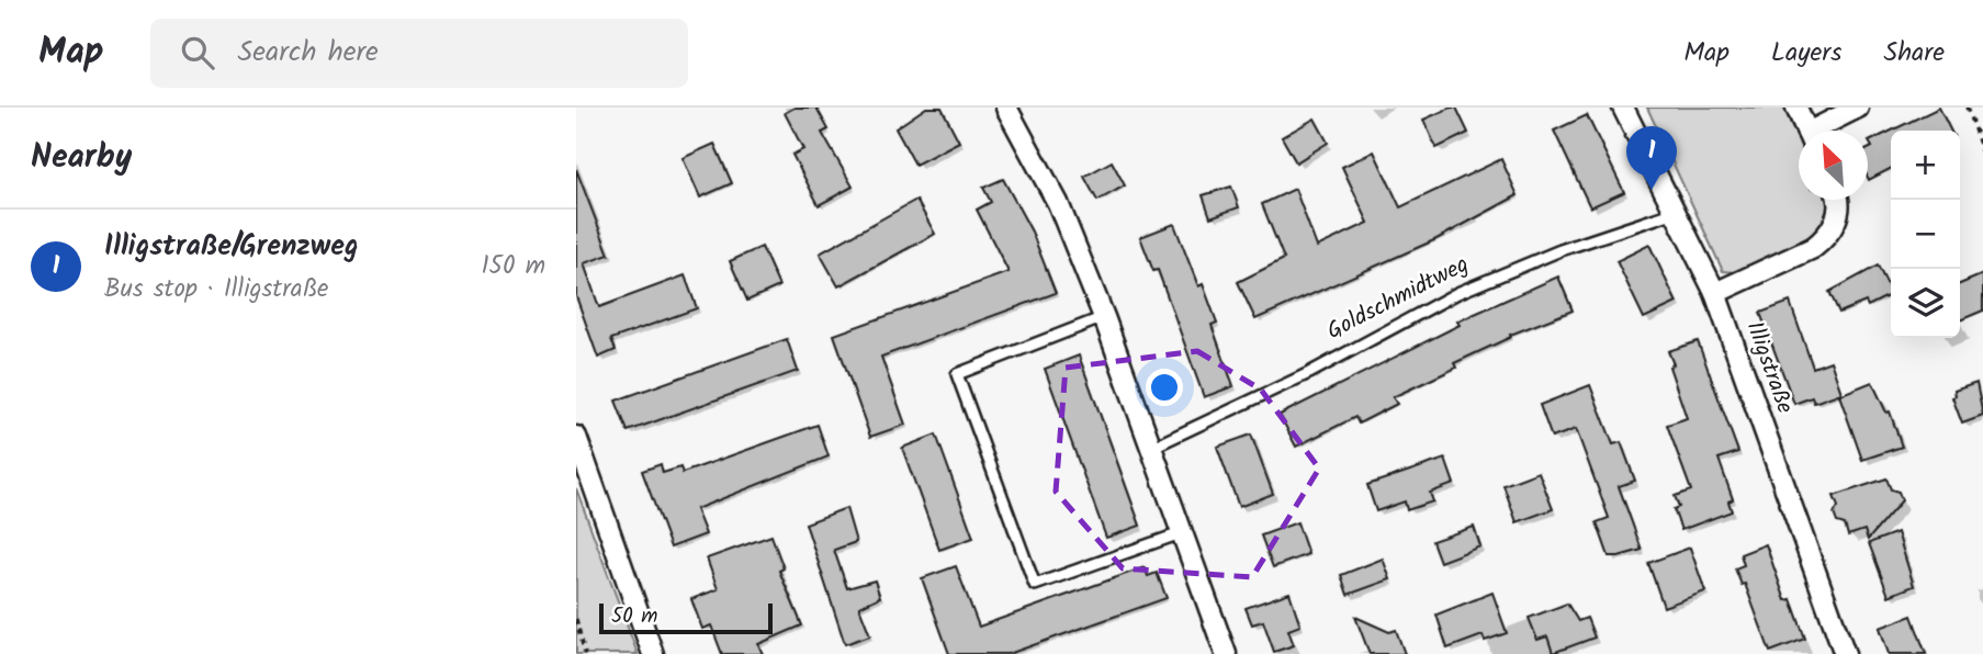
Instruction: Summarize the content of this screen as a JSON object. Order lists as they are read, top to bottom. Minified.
{"streets":{"street":["Illigstraße"],"lane":["Goldschmidtweg"]},"crossings":[["Goldschmidtweg","Illigstraße"]],"scale_bar":"50 m","north":"top left","page":{"header":"Map","search":"Search here","nav":["Map","Layers","Share"],"heading":"Nearby","pins":"1","map_buttons":["+","−"],"list":[{"mark":"1","name":"Illigstraße/Grenzweg","note":"Bus stop · Illigstraße","value":"150 m"}],"scale":"50 m"}}
